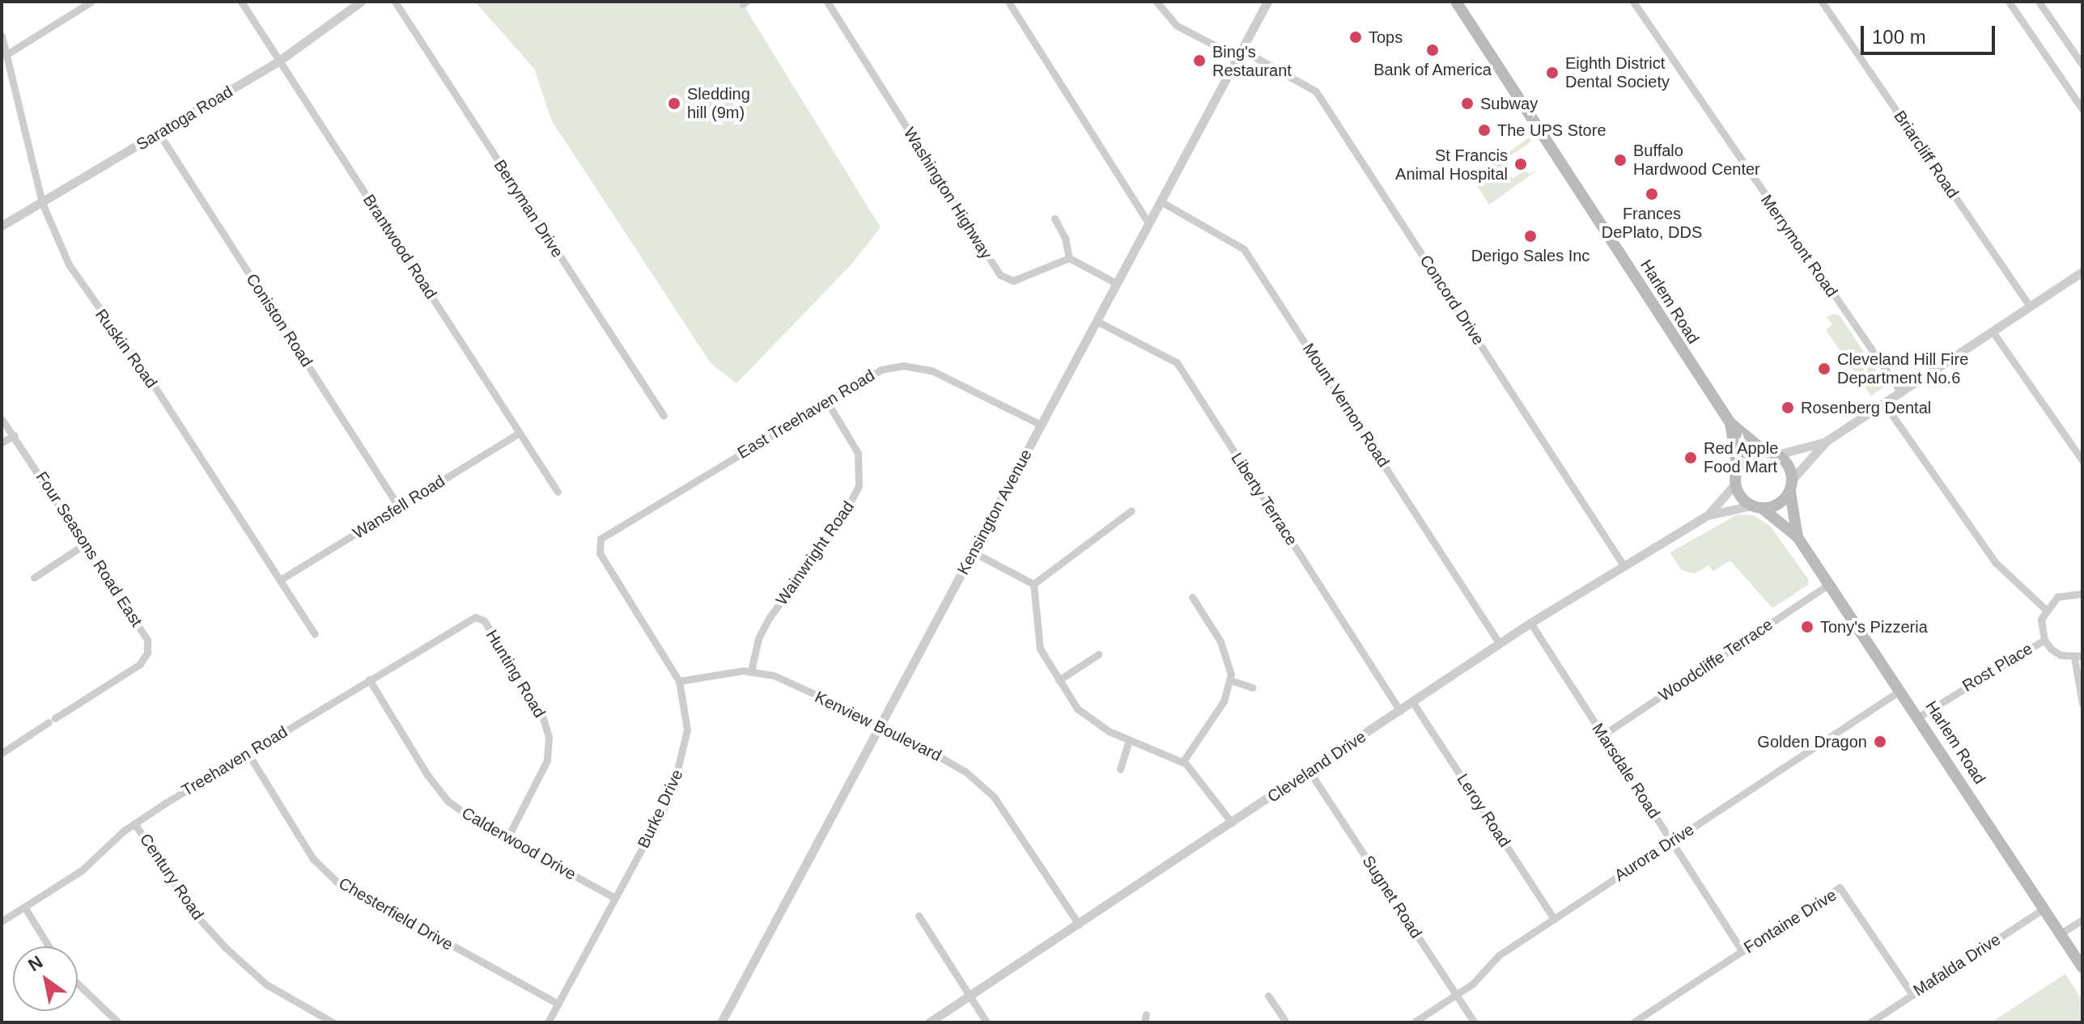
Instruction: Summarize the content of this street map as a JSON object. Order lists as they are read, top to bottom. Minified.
{"streets":{"main road":["Harlem Road"],"street":["Saratoga Road","Briarcliff Road","Washington Highway","Berryman Drive","Merrymont Road","Brantwood Road","Concord Drive","Coniston Road","Ruskin Road","Mount Vernon Road","East Treehaven Road","Liberty Terrace","Wansfell Road","Kensington Avenue","Four Seasons Road East","Wainwright Road","Woodcliffe Terrace","Rost Place","Hunting Road","Kenview Boulevard","Treehaven Road","Cleveland Drive","Marsdale Road","Burke Drive","Leroy Road","Calderwood Drive","Aurora Drive","Century Road","Sugnet Road","Chesterfield Drive","Fontaine Drive","Mafalda Drive"]},"crossings":[["Saratoga Road","Brantwood Road"],["Saratoga Road","Coniston Road"],["Saratoga Road","Ruskin Road"],["Brantwood Road","Wansfell Road"],["Concord Drive","Kensington Avenue"],["Concord Drive","Cleveland Drive"],["Harlem Road","Woodcliffe Terrace"],["Harlem Road","Rost Place"],["Harlem Road","Cleveland Drive"],["Harlem Road","Aurora Drive"],["Harlem Road","Mafalda Drive"],["Coniston Road","Wansfell Road"],["Ruskin Road","Wansfell Road"],["Mount Vernon Road","Kensington Avenue"],["Mount Vernon Road","Cleveland Drive"],["East Treehaven Road","Kensington Avenue"],["East Treehaven Road","Wainwright Road"],["East Treehaven Road","Burke Drive"],["Liberty Terrace","Kensington Avenue"],["Liberty Terrace","Cleveland Drive"],["Kensington Avenue","Kenview Boulevard"],["Wainwright Road","Kenview Boulevard"],["Woodcliffe Terrace","Marsdale Road"],["Hunting Road","Treehaven Road"],["Hunting Road","Calderwood Drive"],["Kenview Boulevard","Cleveland Drive"],["Kenview Boulevard","Burke Drive"],["Treehaven Road","Calderwood Drive"],["Treehaven Road","Century Road"],["Treehaven Road","Chesterfield Drive"],["Cleveland Drive","Marsdale Road"],["Cleveland Drive","Leroy Road"],["Cleveland Drive","Sugnet Road"],["Marsdale Road","Aurora Drive"],["Marsdale Road","Fontaine Drive"],["Burke Drive","Calderwood Drive"],["Burke Drive","Chesterfield Drive"],["Leroy Road","Aurora Drive"],["Aurora Drive","Sugnet Road"],["Fontaine Drive","Mafalda Drive"]],"places":["Tops","Bank of America","Bing's Restaurant","Eighth District Dental Society","Sledding hill (9m)","Subway","The UPS Store","Buffalo Hardwood Center","St Francis Animal Hospital","Frances DePlato, DDS","Derigo Sales Inc","Cleveland Hill Fire Department No.6","Rosenberg Dental","Red Apple Food Mart","Tony's Pizzeria","Golden Dragon"],"scale_bar":"100 m","north":"top left"}
